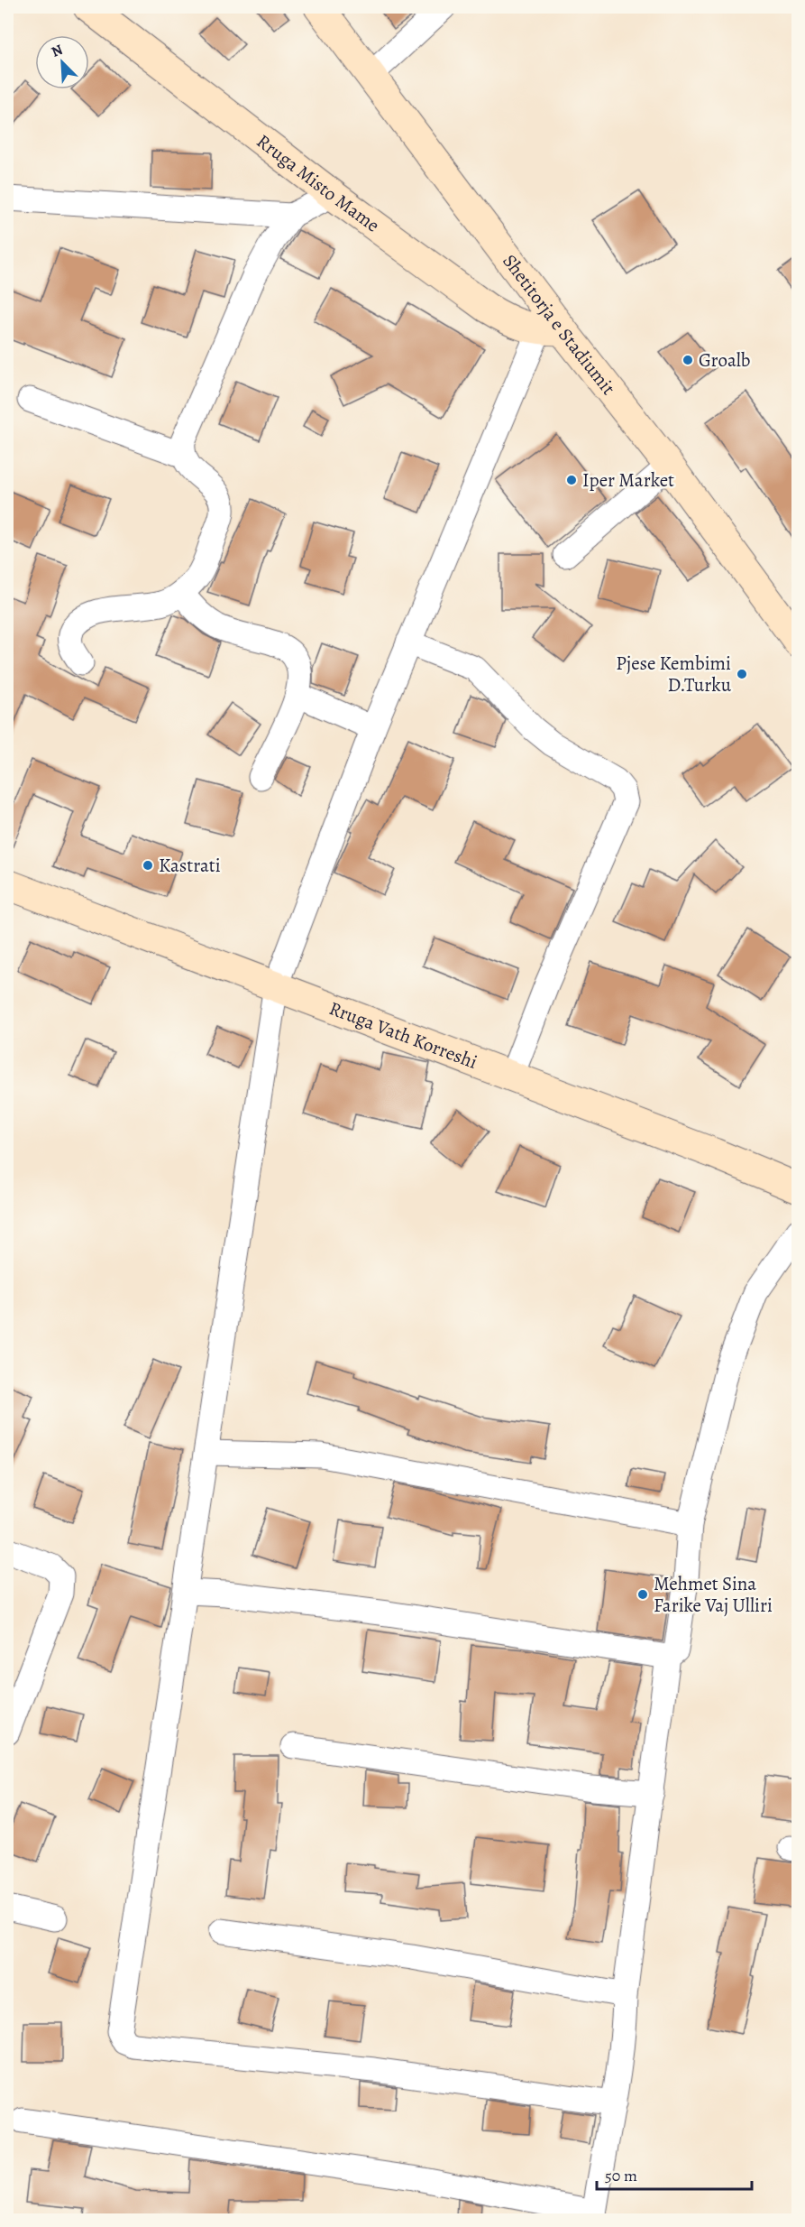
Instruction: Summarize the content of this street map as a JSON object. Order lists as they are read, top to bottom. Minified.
{"streets":{"main road":["Rruga Misto Mame","Shetitorja e Stadiumit","Rruga Vath Korreshi"]},"crossings":[["Rruga Misto Mame","Shetitorja e Stadiumit"]],"places":["Groalb","Iper Market","Pjese Kembimi D.Turku","Kastrati","Mehmet Sina Farike Vaj Ulliri"],"scale_bar":"50 m","north":"top left"}
